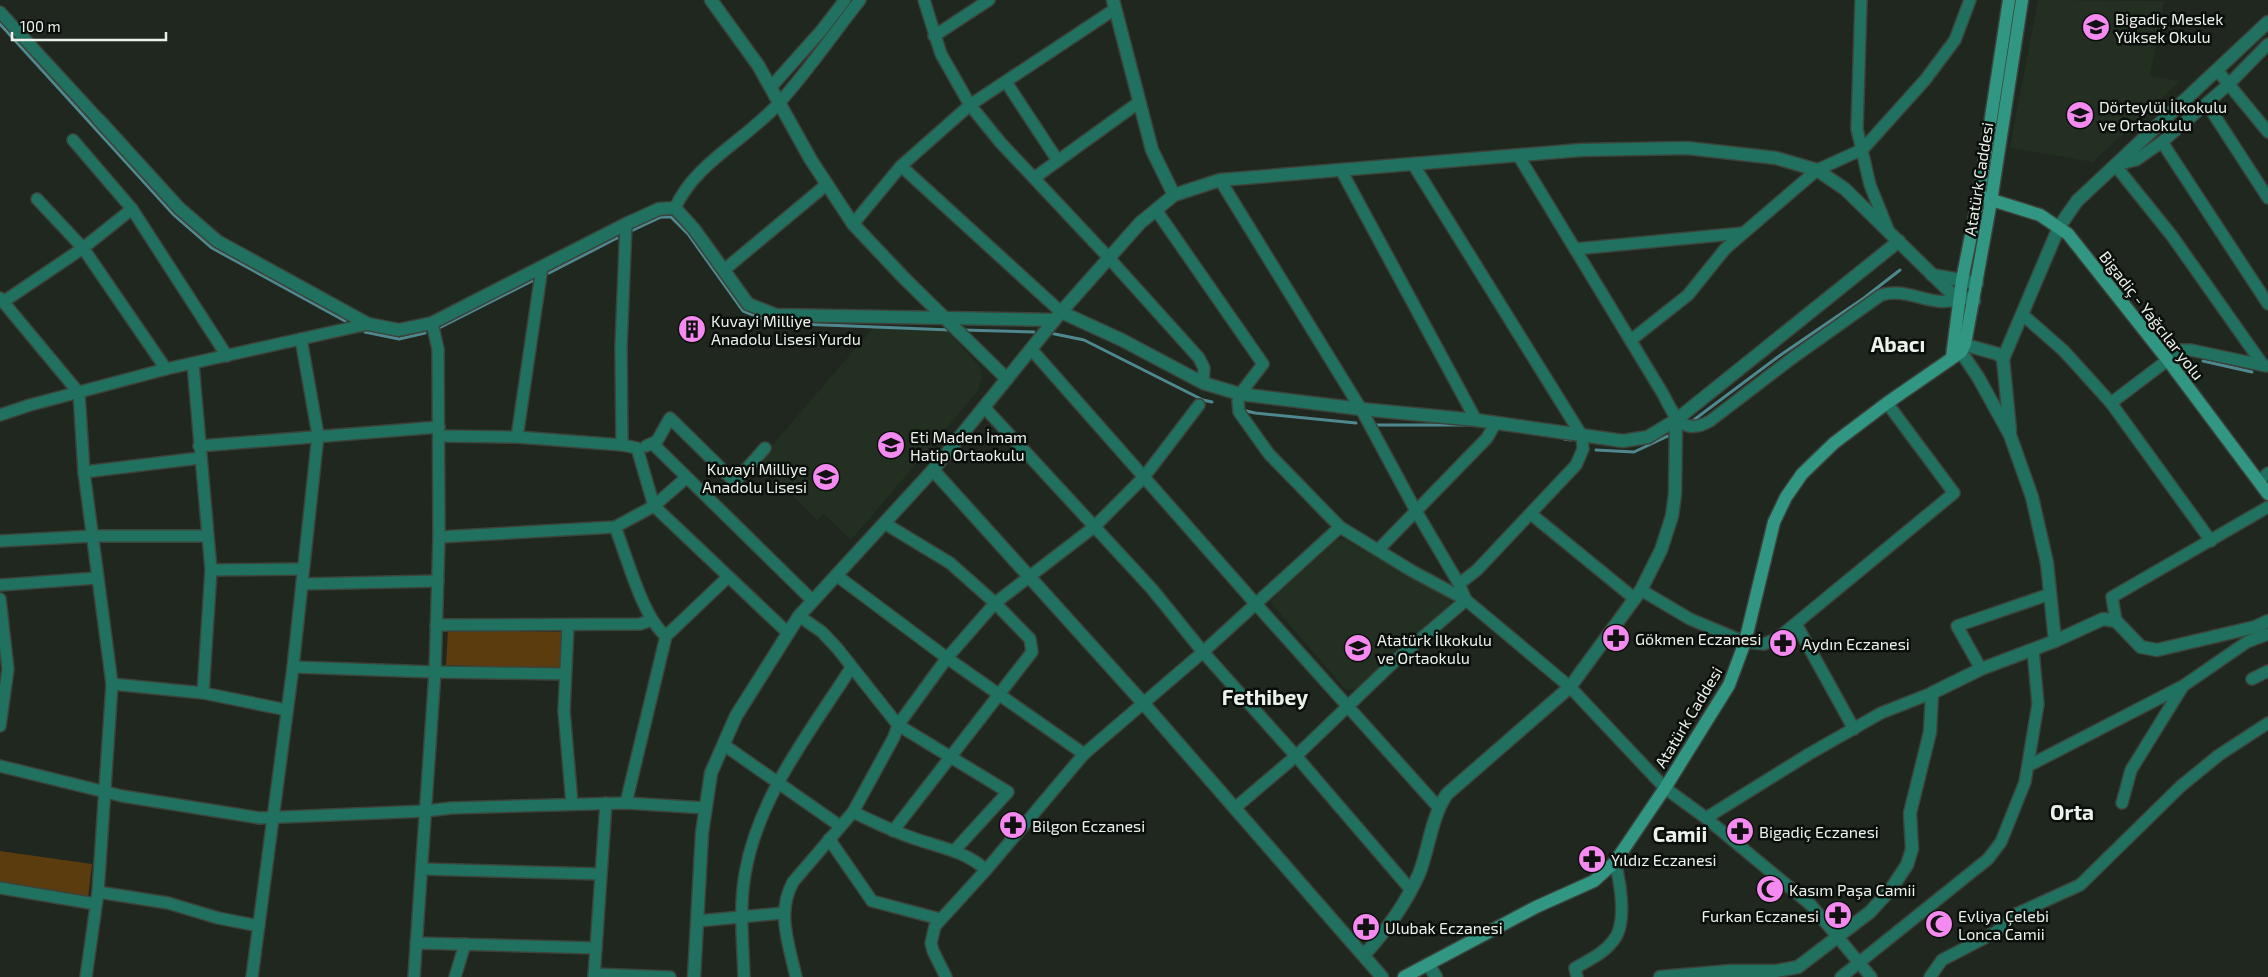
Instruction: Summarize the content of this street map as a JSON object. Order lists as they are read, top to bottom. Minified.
{"streets":{"main road":["Atatürk Caddesi","Bigadiç - Yağcılar yolu"]},"crossings":[["Atatürk Caddesi","Bigadiç - Yağcılar yolu"]],"districts":["Abacı","Fethibey","Orta","Camii"],"places":{"school or university":["Bigadiç Meslek Yüksek Okulu","Dörteylül İlkokulu ve Ortaokulu","Eti Maden İmam Hatip Ortaokulu","Kuvayi Milliye Anadolu Lisesi","Atatürk İlkokulu ve Ortaokulu"],"building":["Kuvayi Milliye Anadolu Lisesi Yurdu"],"pharmacy":["Gökmen Eczanesi","Aydın Eczanesi","Bilgon Eczanesi","Bigadiç Eczanesi","Yıldız Eczanesi","Furkan Eczanesi","Ulubak Eczanesi"],"mosque":["Kasım Paşa Camii","Evliya Çelebi Lonca Camii"]},"scale_bar":"100 m"}
